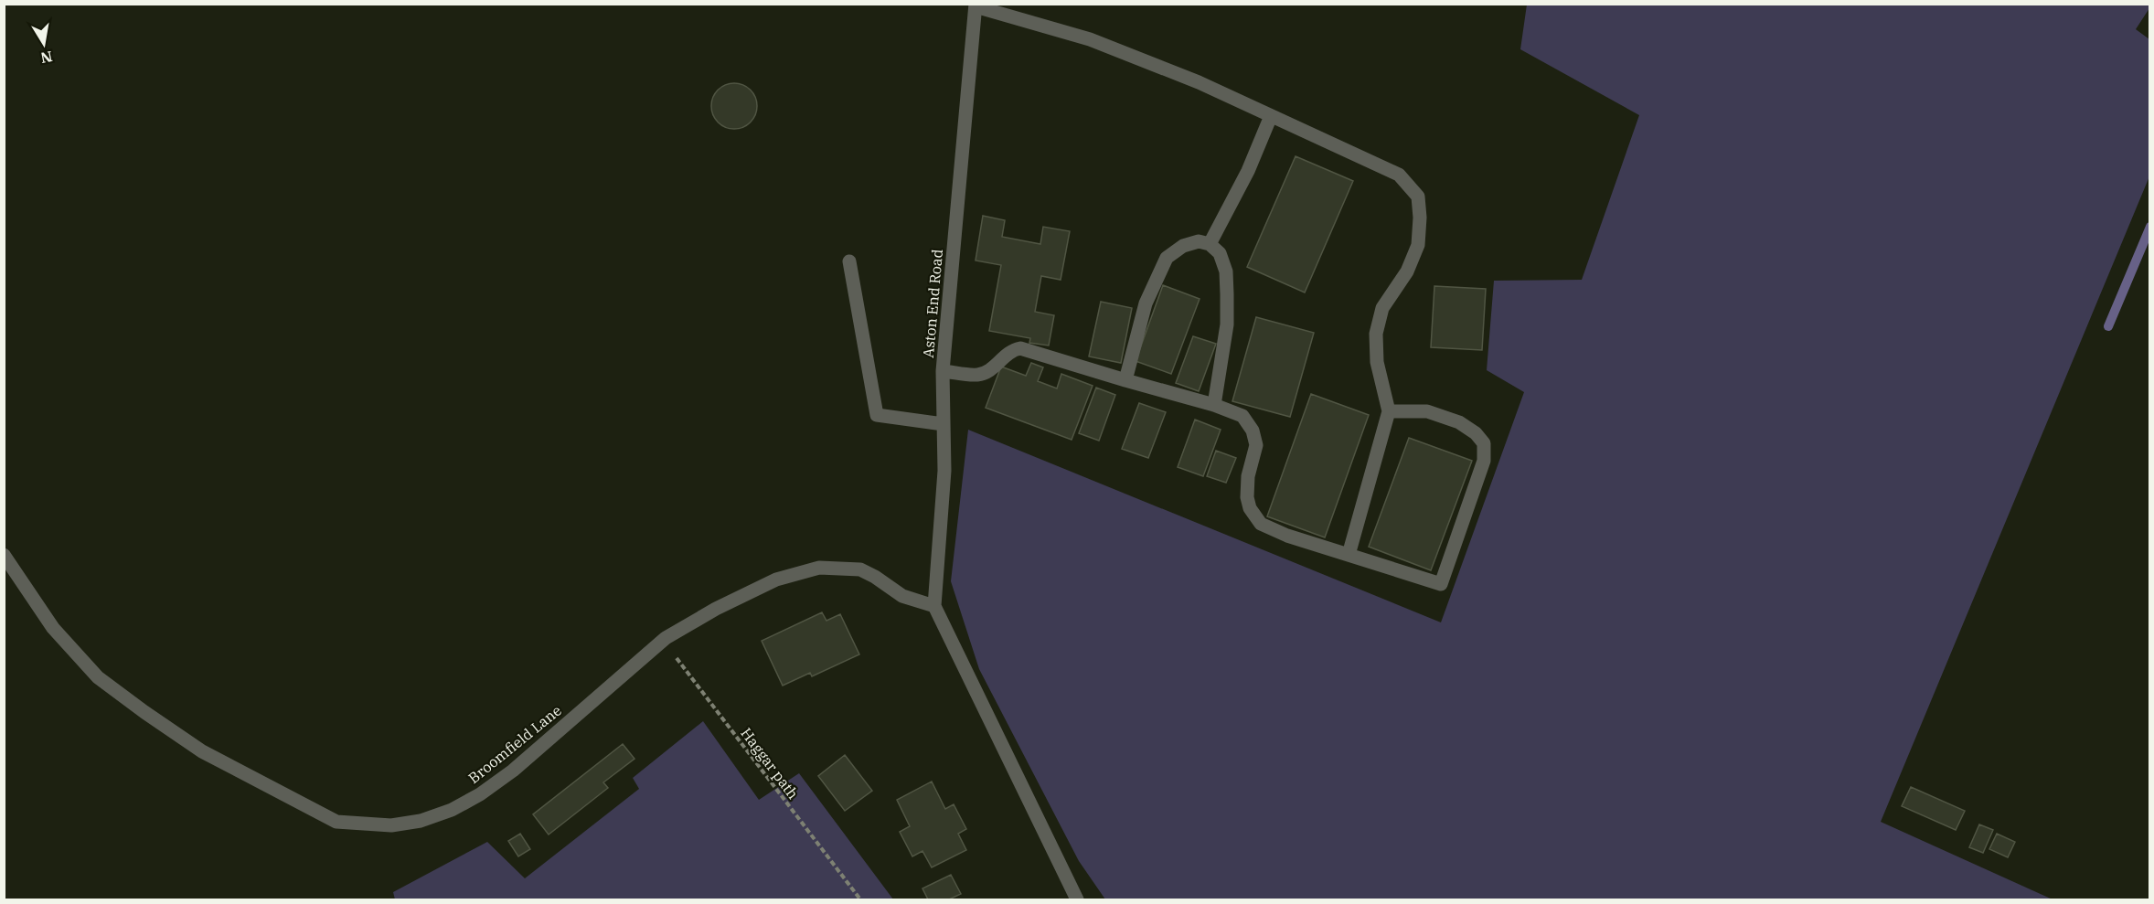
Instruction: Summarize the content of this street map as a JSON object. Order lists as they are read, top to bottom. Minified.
{"streets":{"street":["Aston End Road","Broomfield Lane"],"path":["Haggar path"]},"crossings":[["Aston End Road","Broomfield Lane"],["Broomfield Lane","Haggar path"]],"north":"bottom"}
